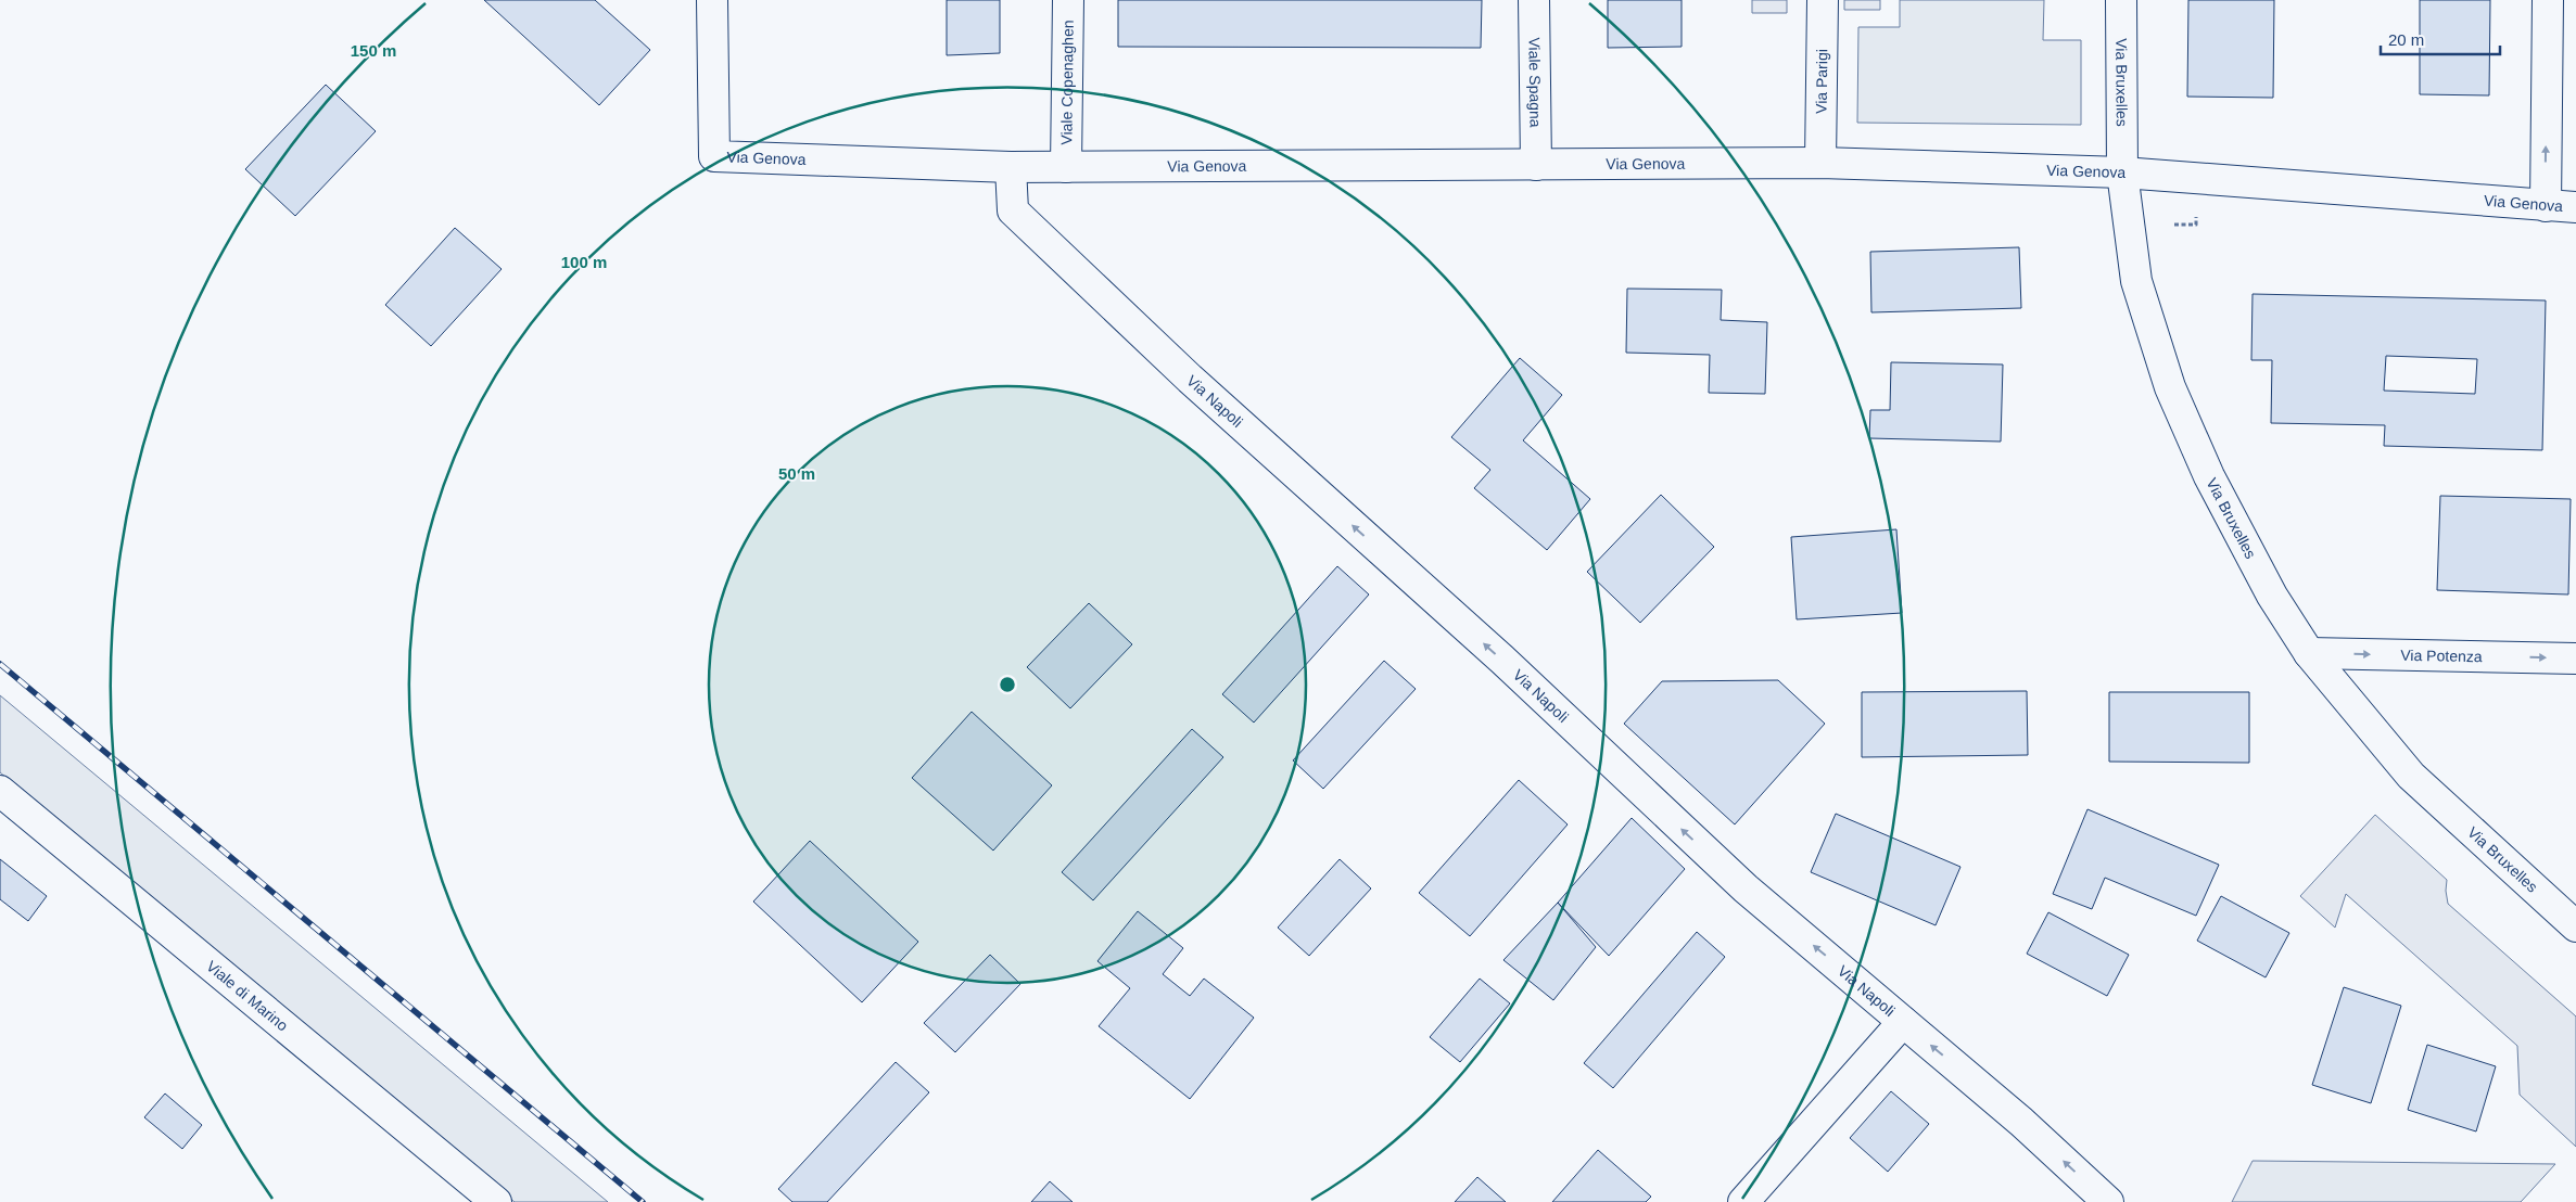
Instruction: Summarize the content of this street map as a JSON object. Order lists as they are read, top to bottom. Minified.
{"streets":{"street":["Via Parigi","Viale Spagna","Via Bruxelles","Viale Copenaghen","Via Genova","Via Napoli","Via Potenza","Viale di Marino"]},"crossings":[["Via Parigi","Via Genova"],["Viale Spagna","Via Genova"],["Via Bruxelles","Via Genova"],["Via Bruxelles","Via Potenza"],["Viale Copenaghen","Via Genova"],["Via Genova","Via Napoli"]],"one_way":["Via Napoli","Via Potenza"],"scale_bar":"20 m","rings":["150 m","100 m","50 m"]}
